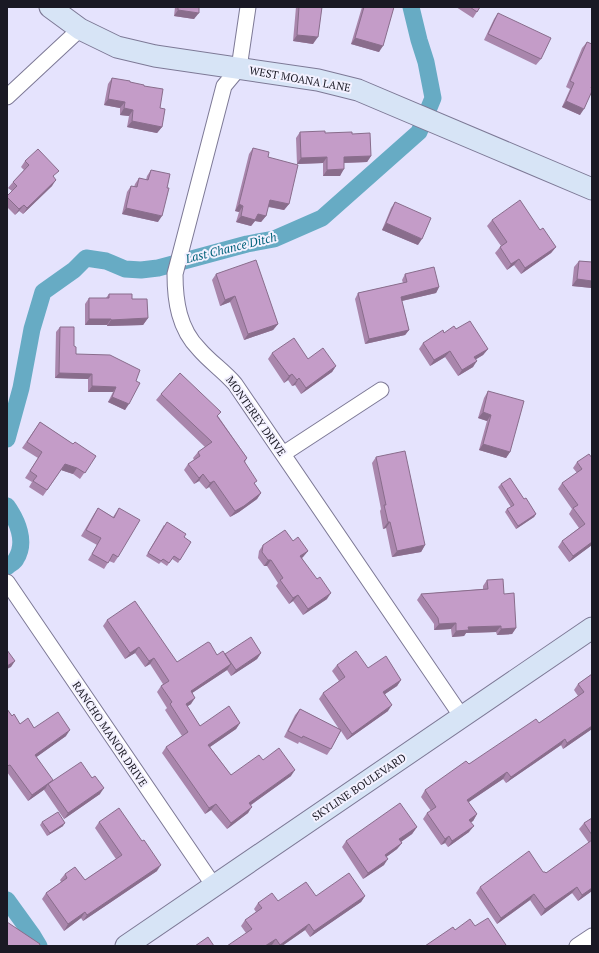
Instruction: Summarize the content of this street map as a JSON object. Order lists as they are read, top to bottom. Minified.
{"streets":{"street":["WEST MOANA LANE","MONTEREY DRIVE","RANCHO MANOR DRIVE","SKYLINE BOULEVARD"]},"crossings":[["WEST MOANA LANE","MONTEREY DRIVE"],["MONTEREY DRIVE","SKYLINE BOULEVARD"],["RANCHO MANOR DRIVE","SKYLINE BOULEVARD"]],"water":["Last Chance Ditch"]}
